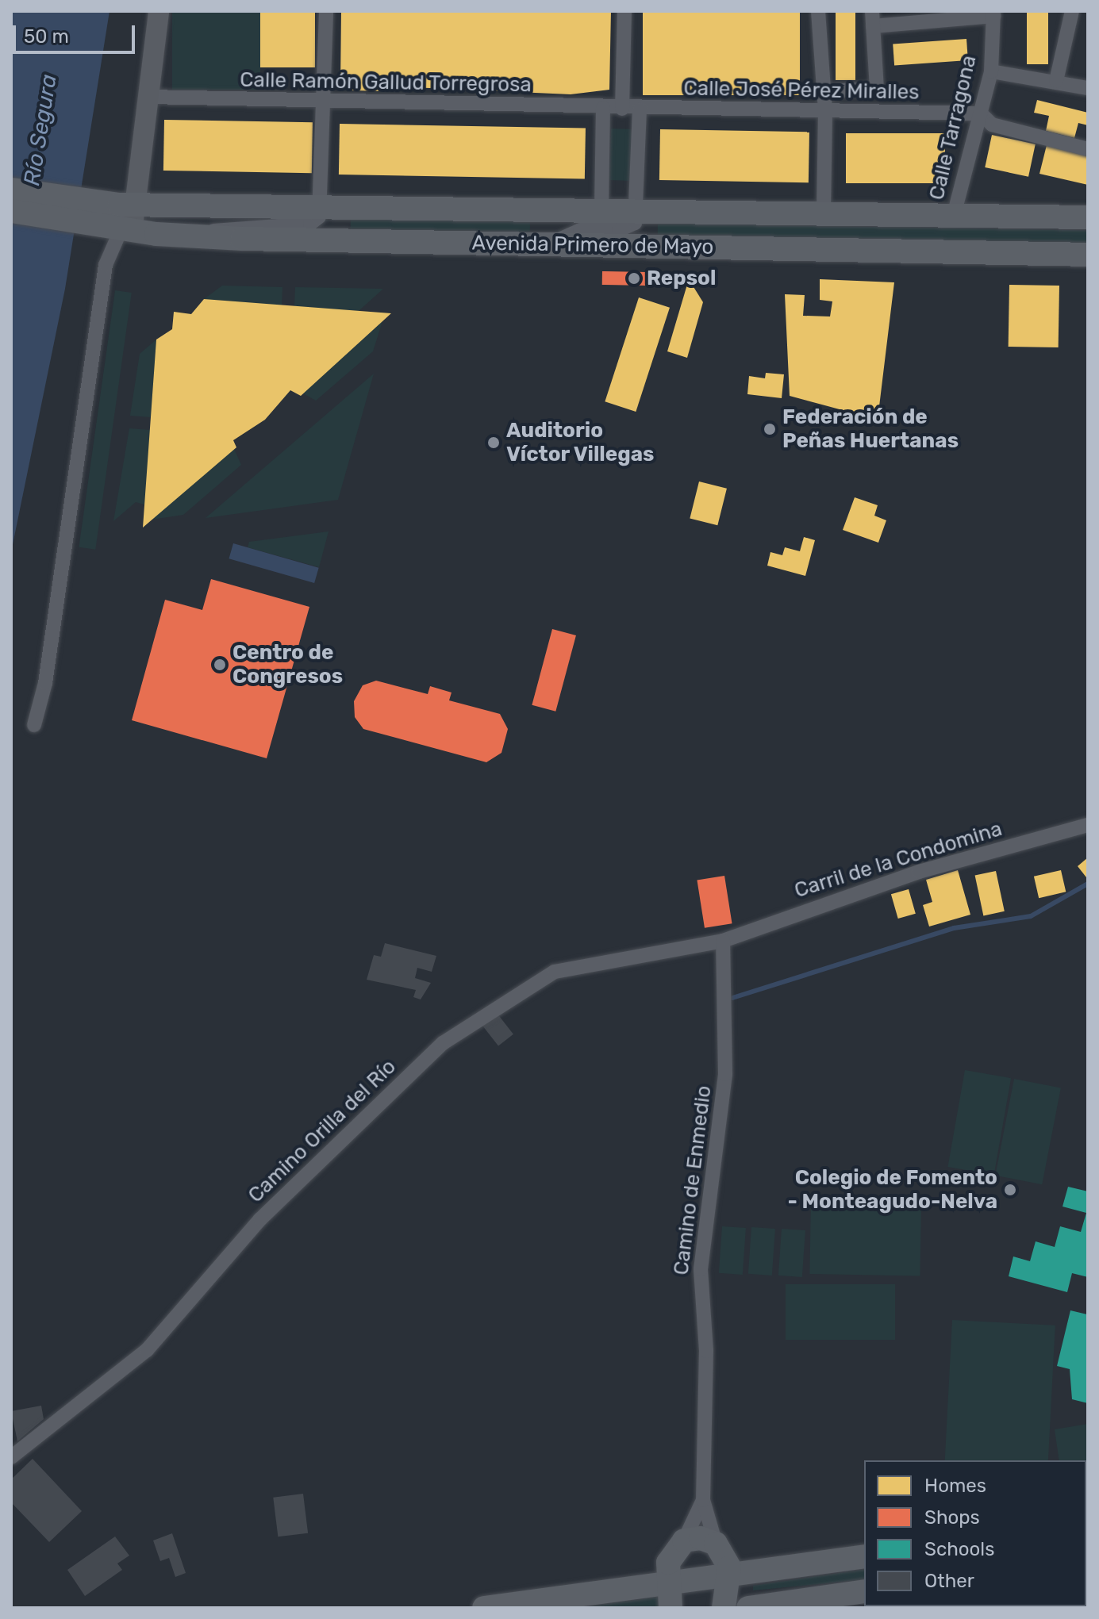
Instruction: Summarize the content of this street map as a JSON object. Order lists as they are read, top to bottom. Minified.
{"streets":{"main road":["Avenida Primero de Mayo"],"street":["Calle Ramón Gallud Torregrosa","Calle José Pérez Miralles","Calle Tarragona","Carril de la Condomina","Camino Orilla del Río","Camino de Enmedio"]},"crossings":[["Calle Ramón Gallud Torregrosa","Calle José Pérez Miralles"],["Calle José Pérez Miralles","Calle Tarragona"],["Calle Tarragona","Avenida Primero de Mayo"],["Carril de la Condomina","Camino Orilla del Río"],["Carril de la Condomina","Camino de Enmedio"],["Camino Orilla del Río","Camino de Enmedio"]],"water":["Río Segura"],"places":["Repsol","Federación de Peñas Huertanas","Auditorio Víctor Villegas","Centro de Congresos","Colegio de Fomento - Monteagudo-Nelva"],"legend":["Homes","Shops","Schools","Other"],"scale_bar":"50 m"}
